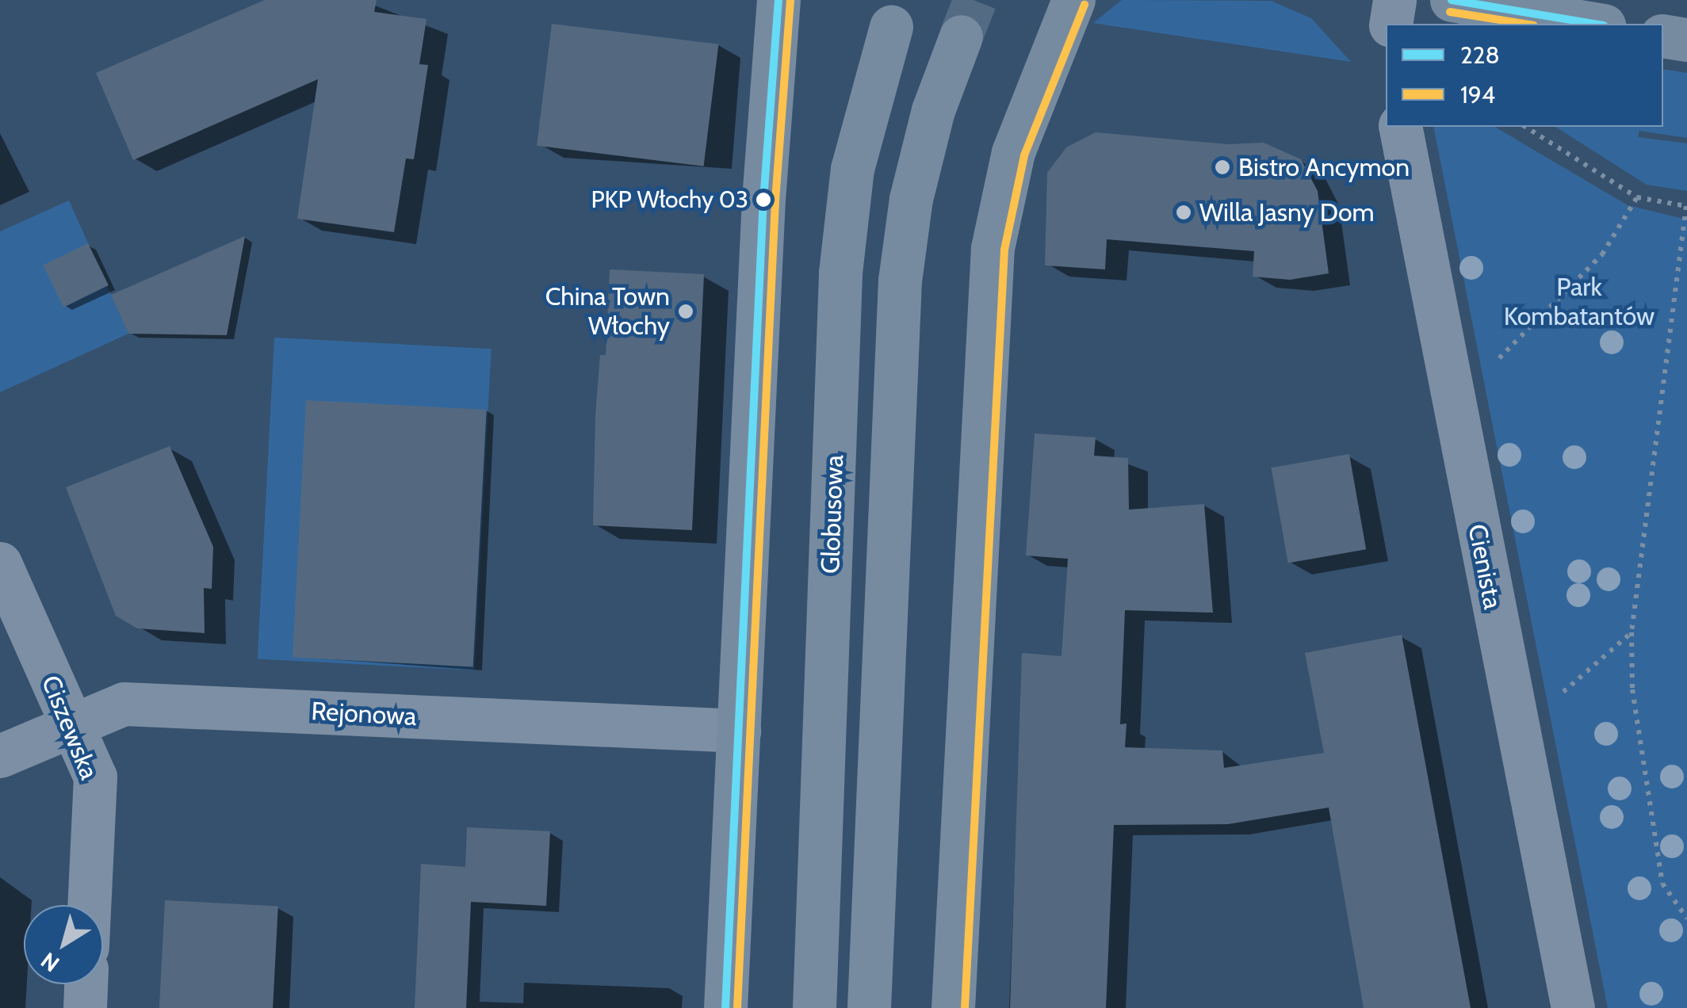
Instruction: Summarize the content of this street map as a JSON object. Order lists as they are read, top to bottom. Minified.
{"streets":{"street":["Globusowa","Cienista","Rejonowa","Ciszewska"]},"crossings":[["Rejonowa","Ciszewska"]],"parks":["Park Kombatantów"],"places":["Bistro Ancymon","PKP Włochy 03","Willa Jasny Dom","China Town Włochy"],"lines":["transit line 228","transit line 194"],"legend":["228","194"],"north":"bottom left"}
